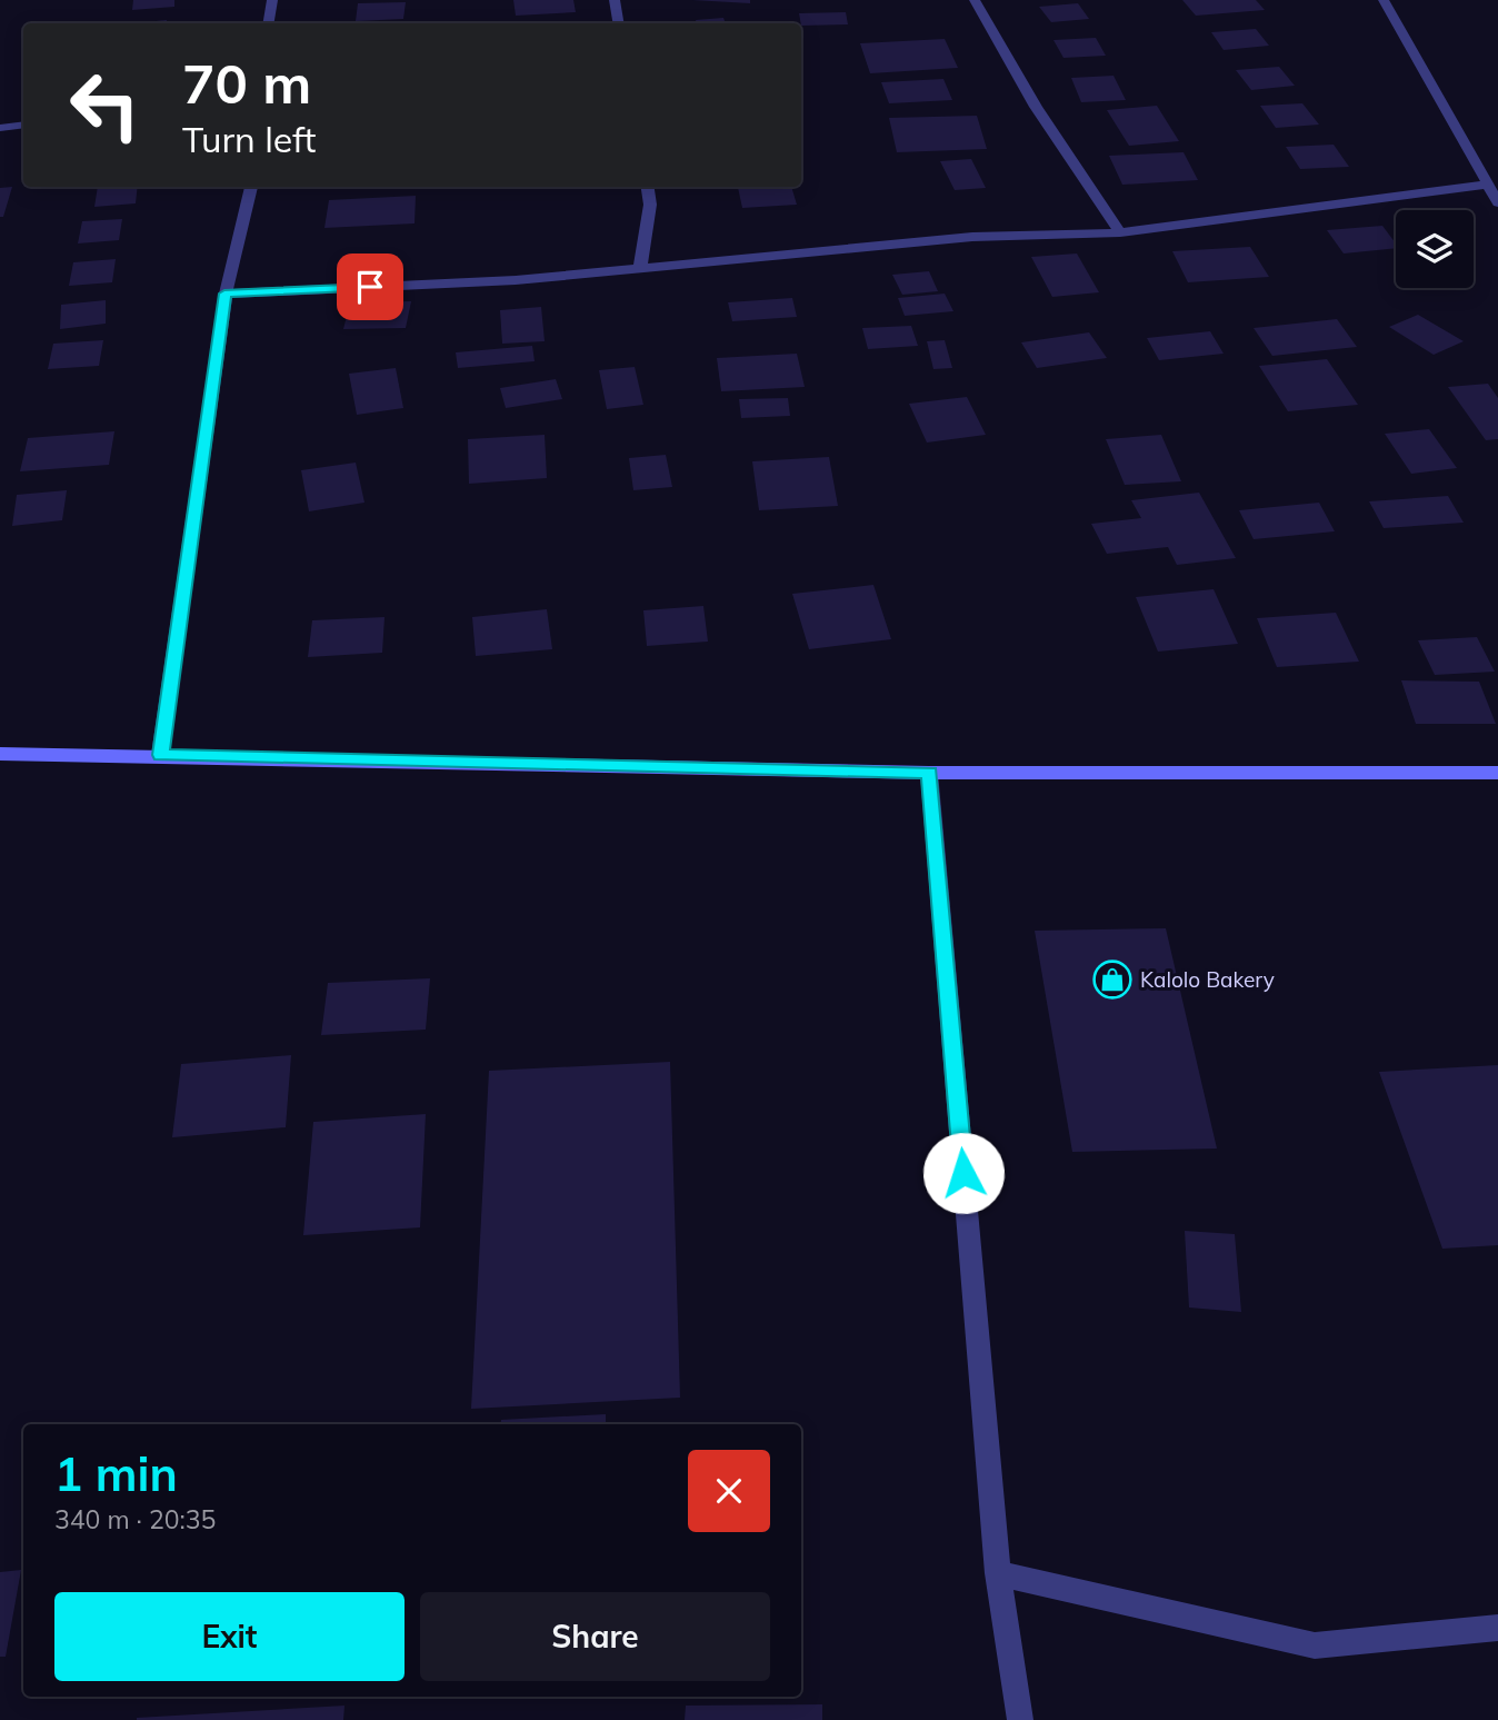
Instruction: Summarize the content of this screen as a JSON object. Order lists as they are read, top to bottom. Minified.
{"places":{"shop":["Kalolo Bakery"]},"page":{"turn":["70 m","Turn left"],"heading":["1 min","340 m · 20:35"],"buttons":["Exit","Share"]}}
